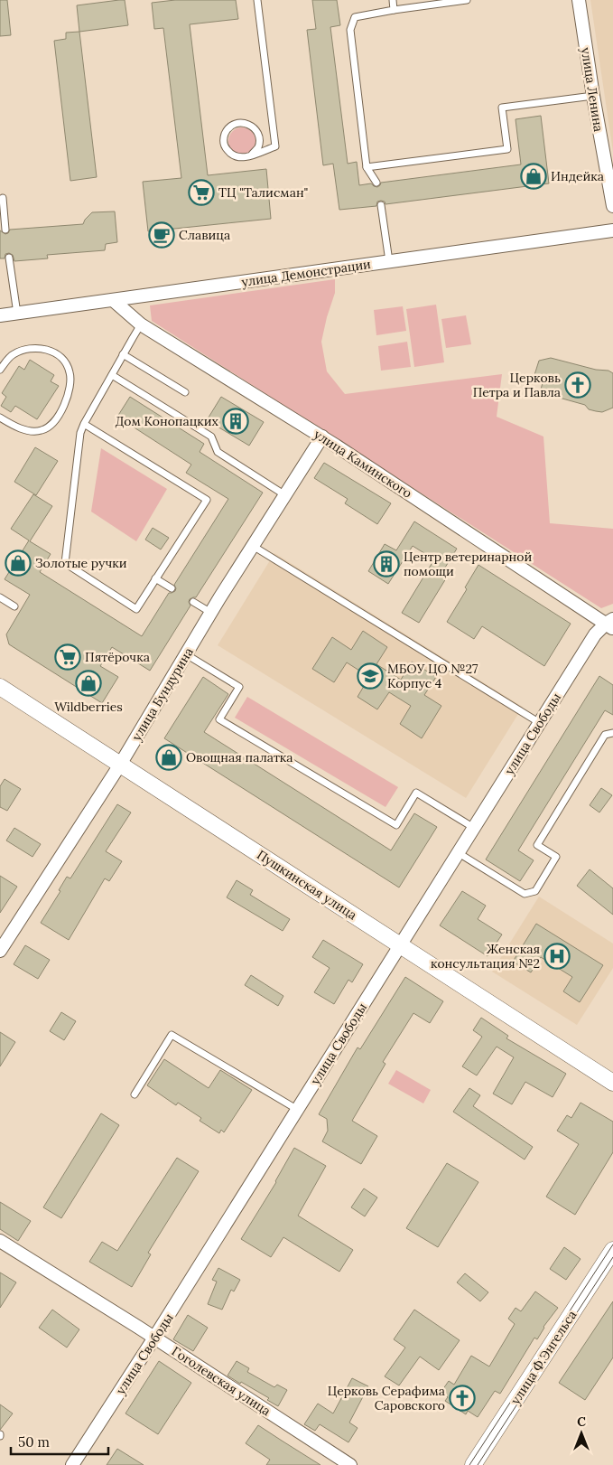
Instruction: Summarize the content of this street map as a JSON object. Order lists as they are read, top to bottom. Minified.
{"streets":{"street":["улица Ленина","улица Демонстрации","улица Каминского","улица Бундурина","улица Свободы","Пушкинская улица","улица Ф.Энгельса","Гоголевская улица"]},"crossings":[["улица Демонстрации","улица Каминского"],["улица Каминского","улица Бундурина"],["улица Каминского","улица Свободы"],["улица Бундурина","Пушкинская улица"],["улица Свободы","Пушкинская улица"],["улица Свободы","Гоголевская улица"]],"places":{"shop":["Индейка","Золотые ручки","Wildberries","Овощная палатка"],"supermarket":["ТЦ \"Талисман\"","Пятёрочка"],"cafe":["Славица"],"church":["Церковь Петра и Павла","Церковь Серафима Саровского"],"building":["Дом Конопацких","Центр ветеринарной помощи"],"school or university":["МБОУ ЦО №27 Корпус 4"],"hospital":["Женская консультация №2"]},"scale_bar":"50 m","north":"top"}
